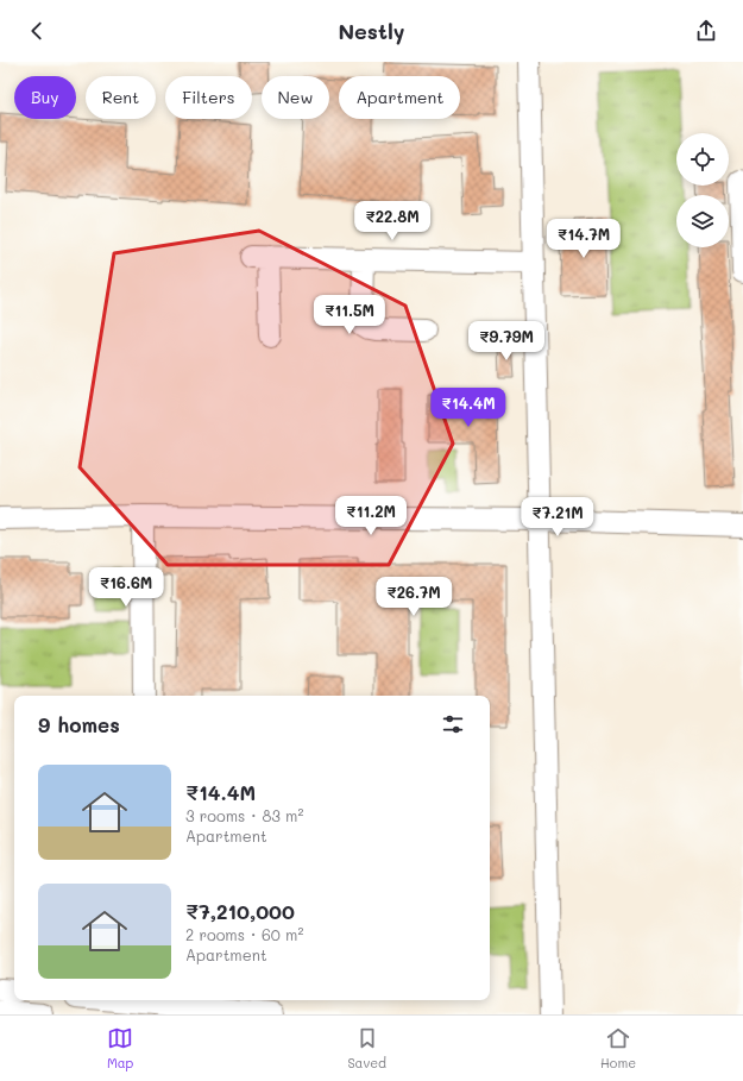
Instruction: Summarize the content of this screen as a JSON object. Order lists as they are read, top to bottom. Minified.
{"page":{"header":"Nestly","chip":["Buy","Rent","Filters","New","Apartment"],"price":["₹22.8M","₹14.7M","₹11.5M","₹9.79M","₹14.4M","₹11.2M","₹7.21M","₹16.6M","₹26.7M"],"heading":"9 homes","list":[{"name":"₹14.4M","note":"3 rooms · 83 m² · Apartment"},{"name":"₹7,210,000","note":"2 rooms · 60 m² · Apartment"}],"tabs":["Map","Saved","Home"]}}
